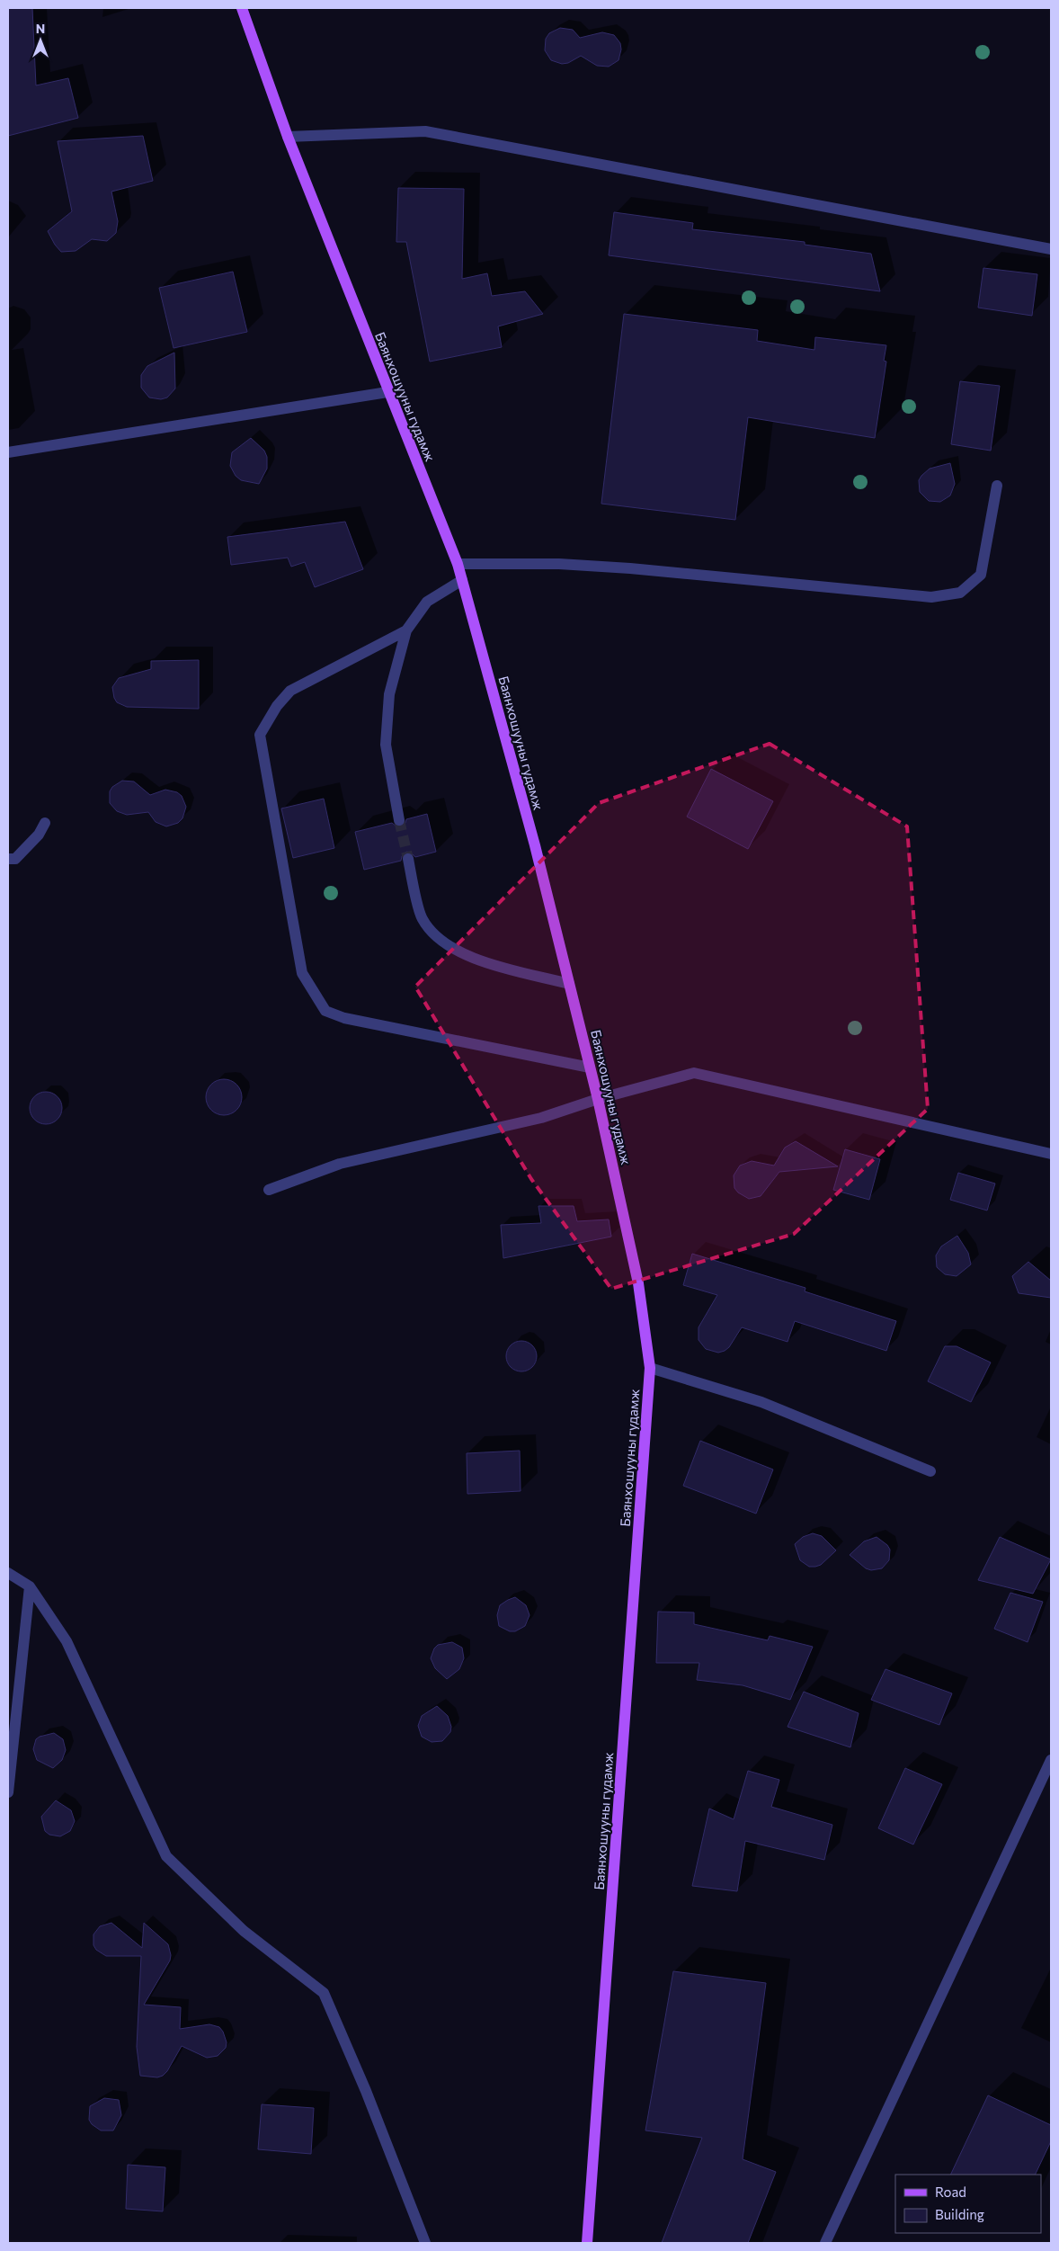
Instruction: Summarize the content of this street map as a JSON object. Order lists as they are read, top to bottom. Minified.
{"streets":{"main road":["Баянхошууны гудамж"]},"legend":["Road","Building"],"north":"top"}
